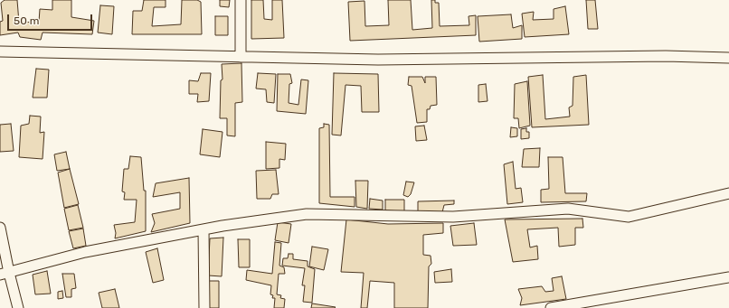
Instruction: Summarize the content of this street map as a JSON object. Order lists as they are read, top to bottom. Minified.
{"scale_bar":"50 m"}
